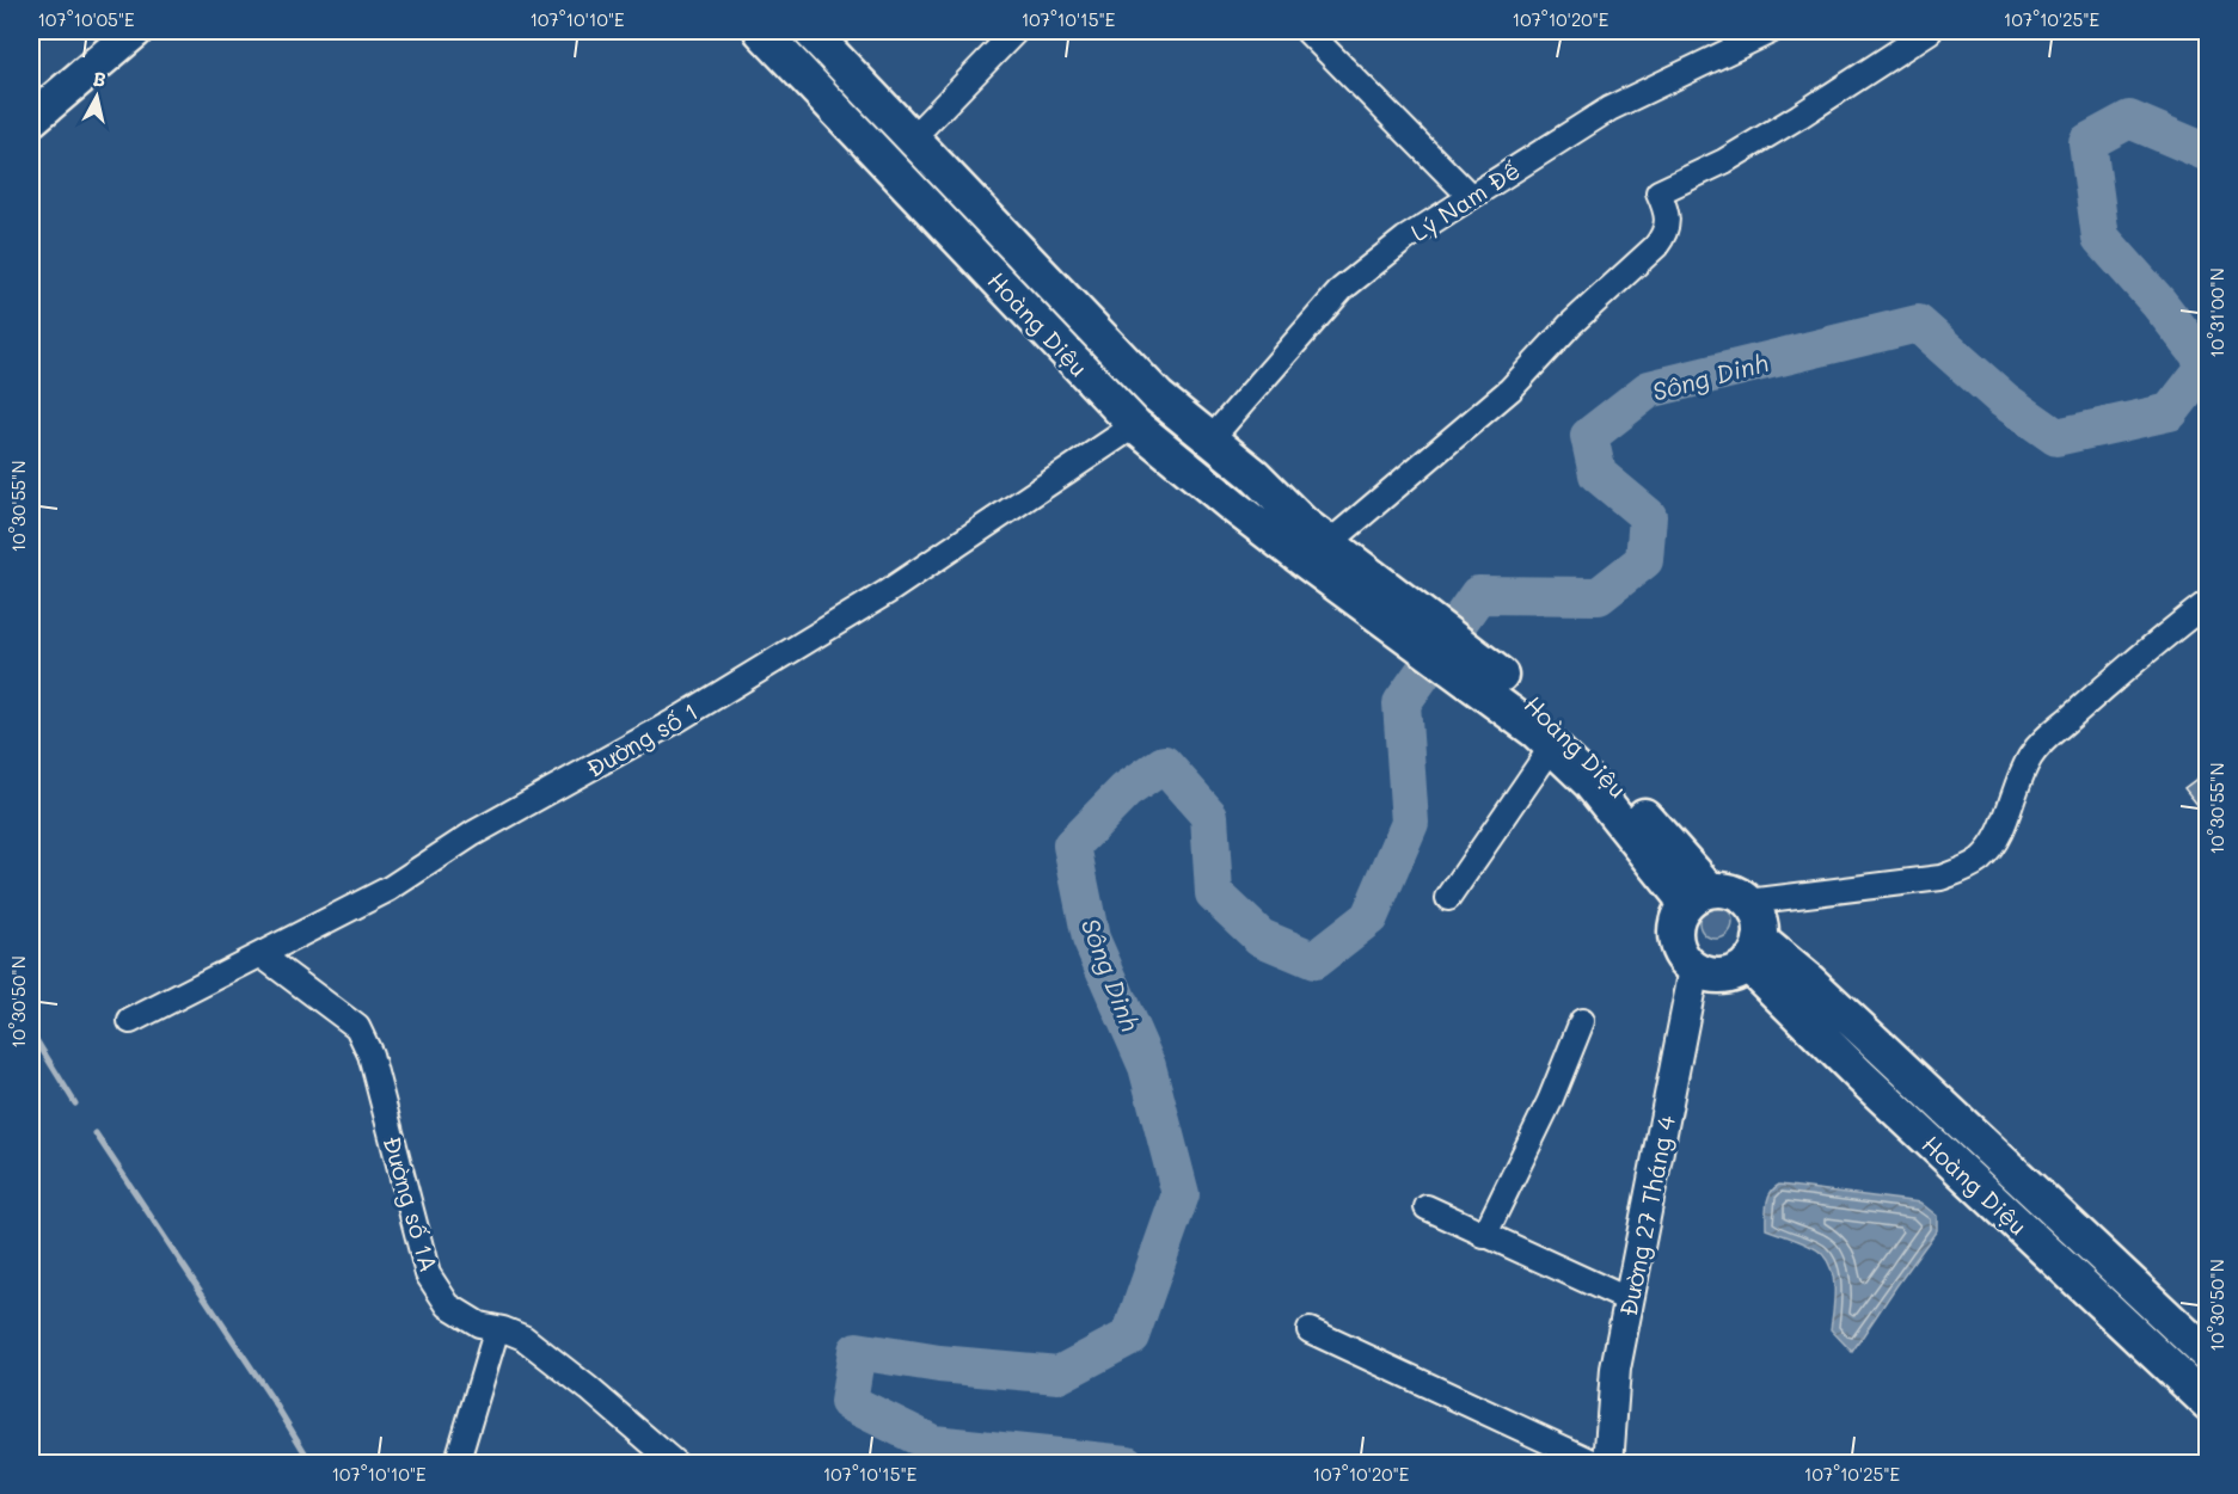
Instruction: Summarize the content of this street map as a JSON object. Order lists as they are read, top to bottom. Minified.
{"streets":{"main road":["Hoàng Diệu"],"street":["Lý Nam Đế","Đường số 1","Đường số 1A","Đường 27 Tháng 4"]},"crossings":[["Lý Nam Đế","Hoàng Diệu"],["Hoàng Diệu","Đường số 1"],["Hoàng Diệu","Đường 27 Tháng 4"],["Đường số 1","Đường số 1A"]],"water":["Sông Dinh"],"north":"top","coordinates":["107°10'05\"E","107°10'10\"E","107°10'15\"E","107°10'20\"E","107°10'25\"E","10°31'00\"N","10°30'55\"N","10°30'50\"N"]}
